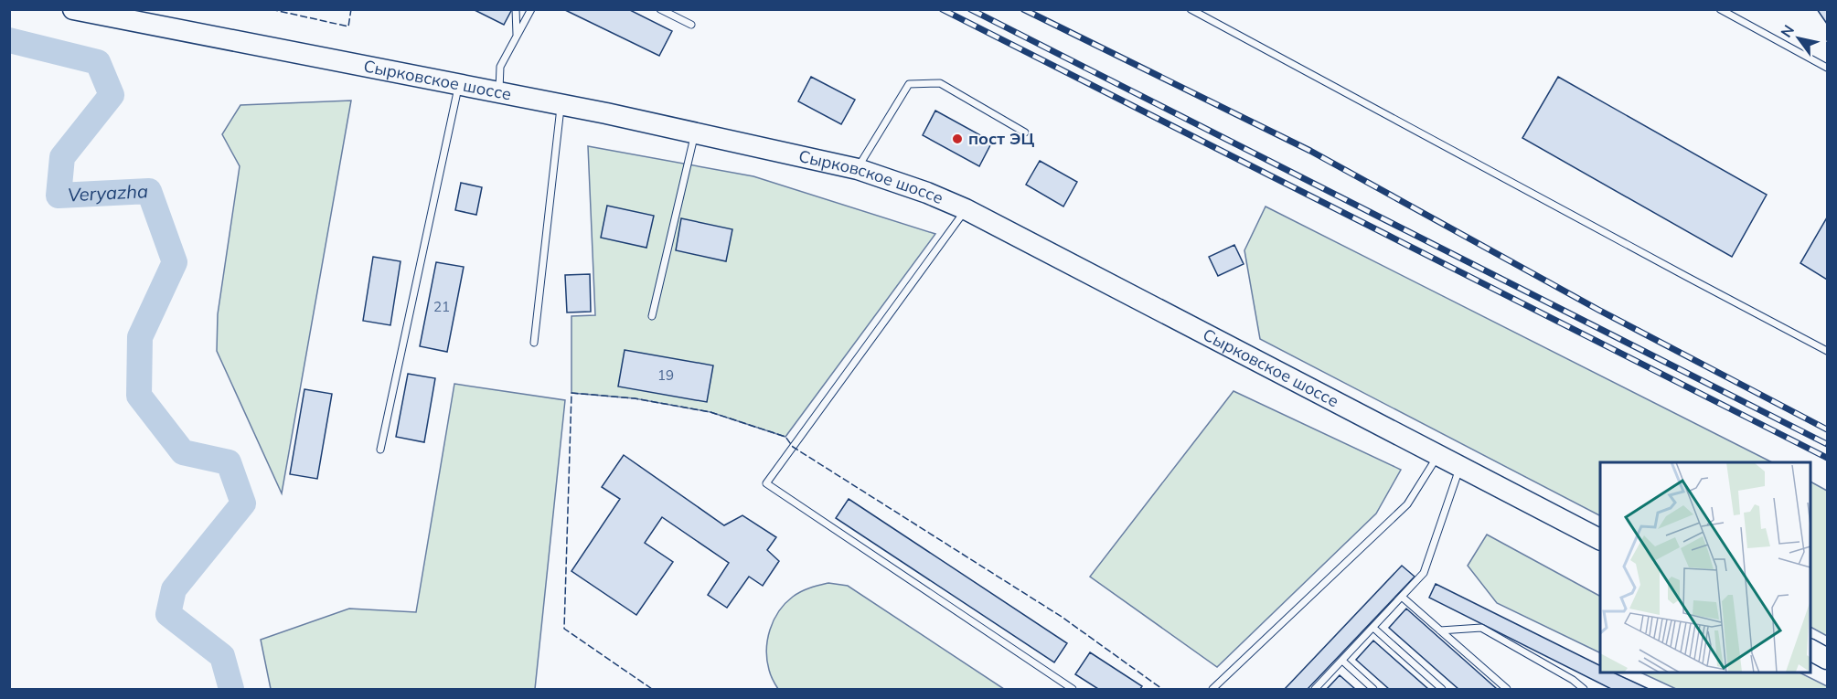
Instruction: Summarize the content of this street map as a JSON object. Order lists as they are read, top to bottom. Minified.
{"streets":{"main road":["Сырковское шоссе"]},"water":["Veryazha"],"places":["пост ЭЦ"],"house_numbers":["21","19"],"north":"top left"}
